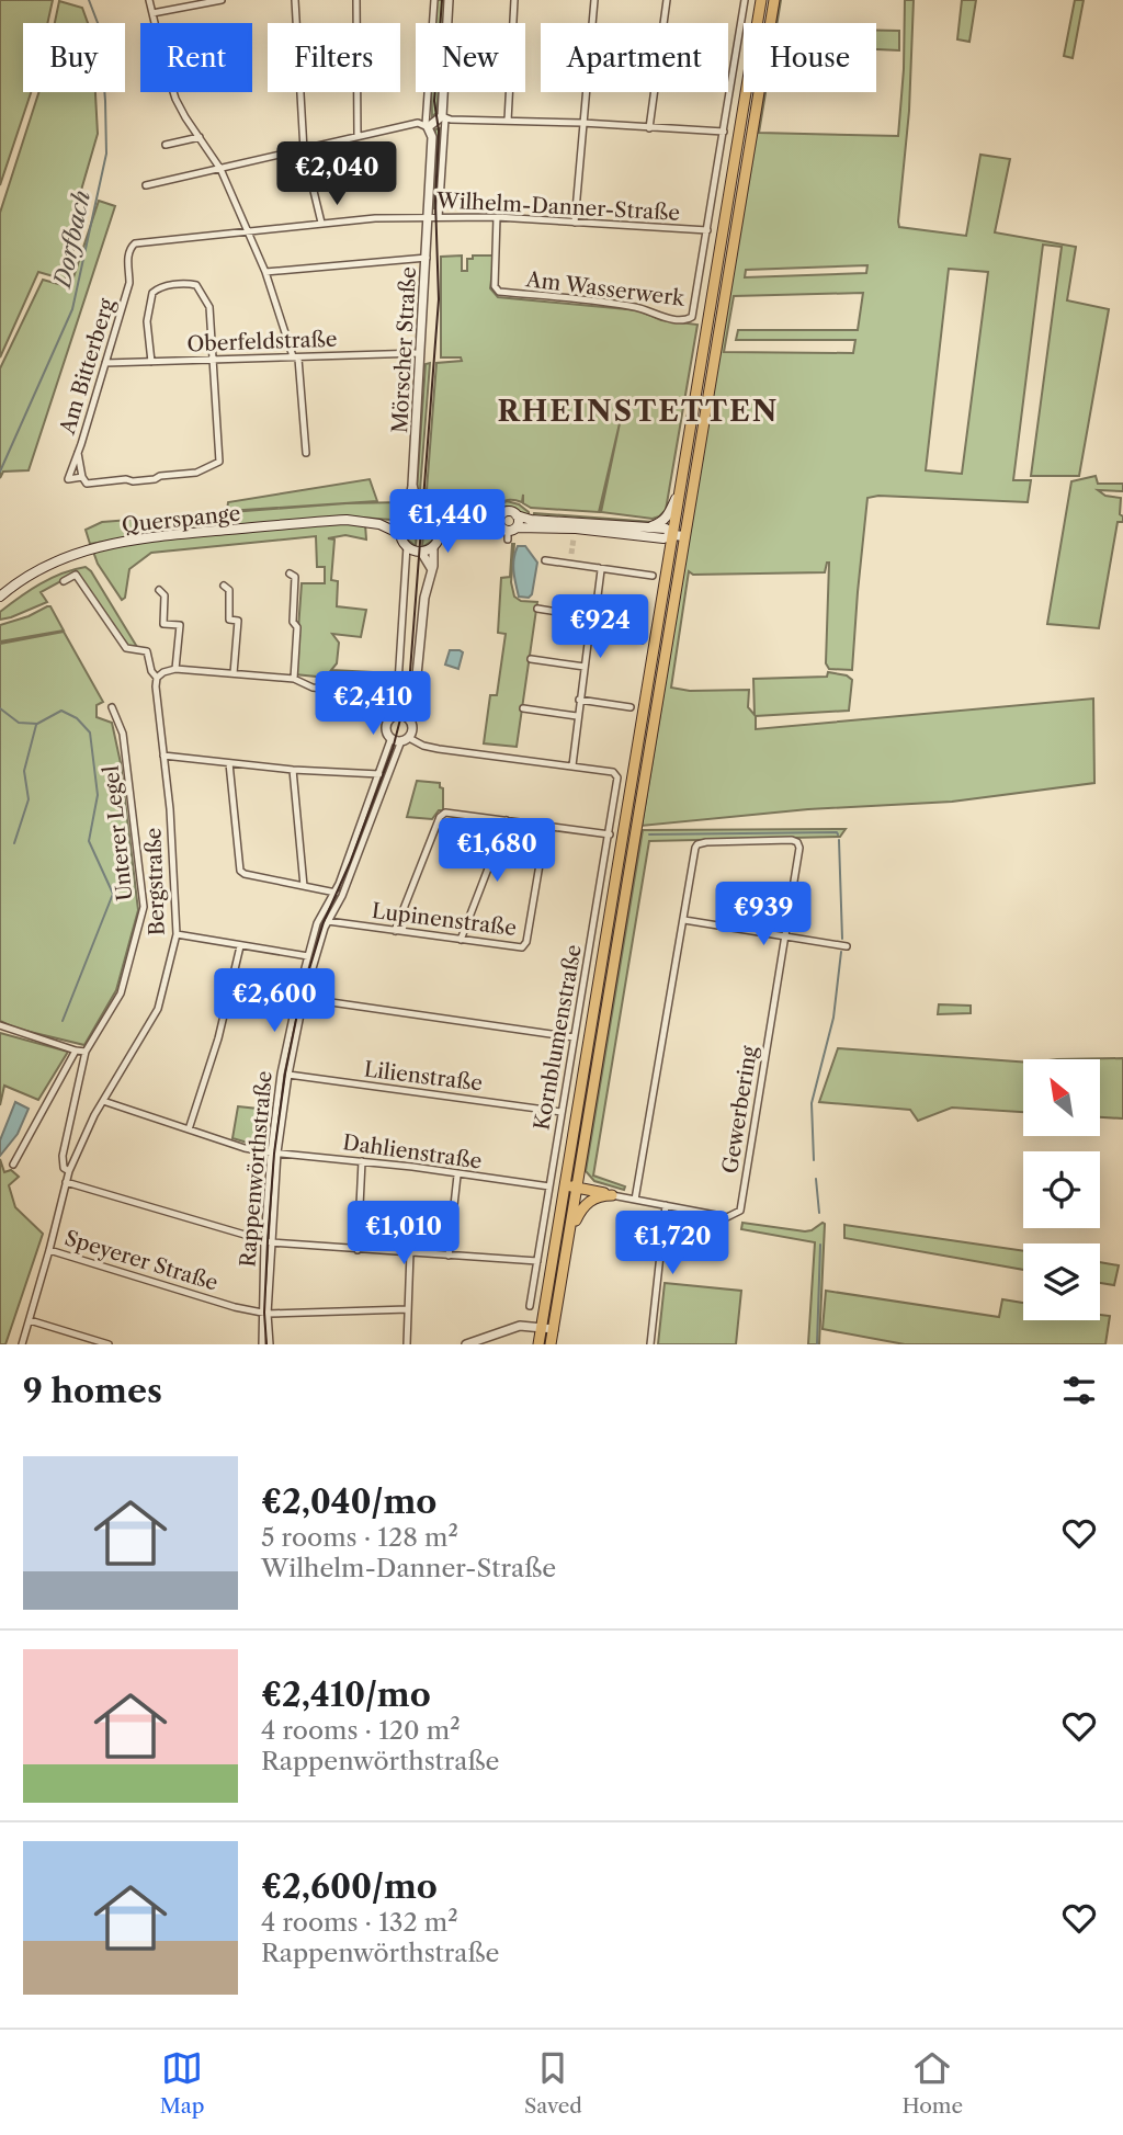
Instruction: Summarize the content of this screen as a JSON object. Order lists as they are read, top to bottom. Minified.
{"streets":{"main road":["Querspange"],"street":["Wilhelm-Danner-Straße","Am Wasserwerk","Oberfeldstraße","Mörscher Straße","Am Bitterberg","Unterer Legel","Bergstraße","Lupinenstraße","Kornblumenstraße","Lilienstraße","Gewerbering","Dahlienstraße","Rappenwörthstraße","Speyerer Straße"]},"crossings":[["Wilhelm-Danner-Straße","Am Wasserwerk"],["Wilhelm-Danner-Straße","Mörscher Straße"],["Wilhelm-Danner-Straße","Am Bitterberg"],["Oberfeldstraße","Mörscher Straße"],["Oberfeldstraße","Am Bitterberg"],["Unterer Legel","Bergstraße"],["Bergstraße","Dahlienstraße"],["Bergstraße","Speyerer Straße"],["Lupinenstraße","Rappenwörthstraße"],["Kornblumenstraße","Lilienstraße"],["Kornblumenstraße","Dahlienstraße"],["Lilienstraße","Rappenwörthstraße"],["Dahlienstraße","Rappenwörthstraße"],["Rappenwörthstraße","Speyerer Straße"]],"districts":["RHEINSTETTEN"],"water":["Dorfbach"],"north":"top left","page":{"chip":["Buy","Rent","Filters","New","Apartment","House"],"price":["€2,040","€1,440","€924","€2,410","€1,680","€939","€2,600","€1,010","€1,720"],"heading":"9 homes","list":[{"name":"€2,040/mo","note":"5 rooms · 128 m² · Wilhelm-Danner-Straße"},{"name":"€2,410/mo","note":"4 rooms · 120 m² · Rappenwörthstraße"},{"name":"€2,600/mo","note":"4 rooms · 132 m² · Rappenwörthstraße"}],"tabs":["Map","Saved","Home"]}}
